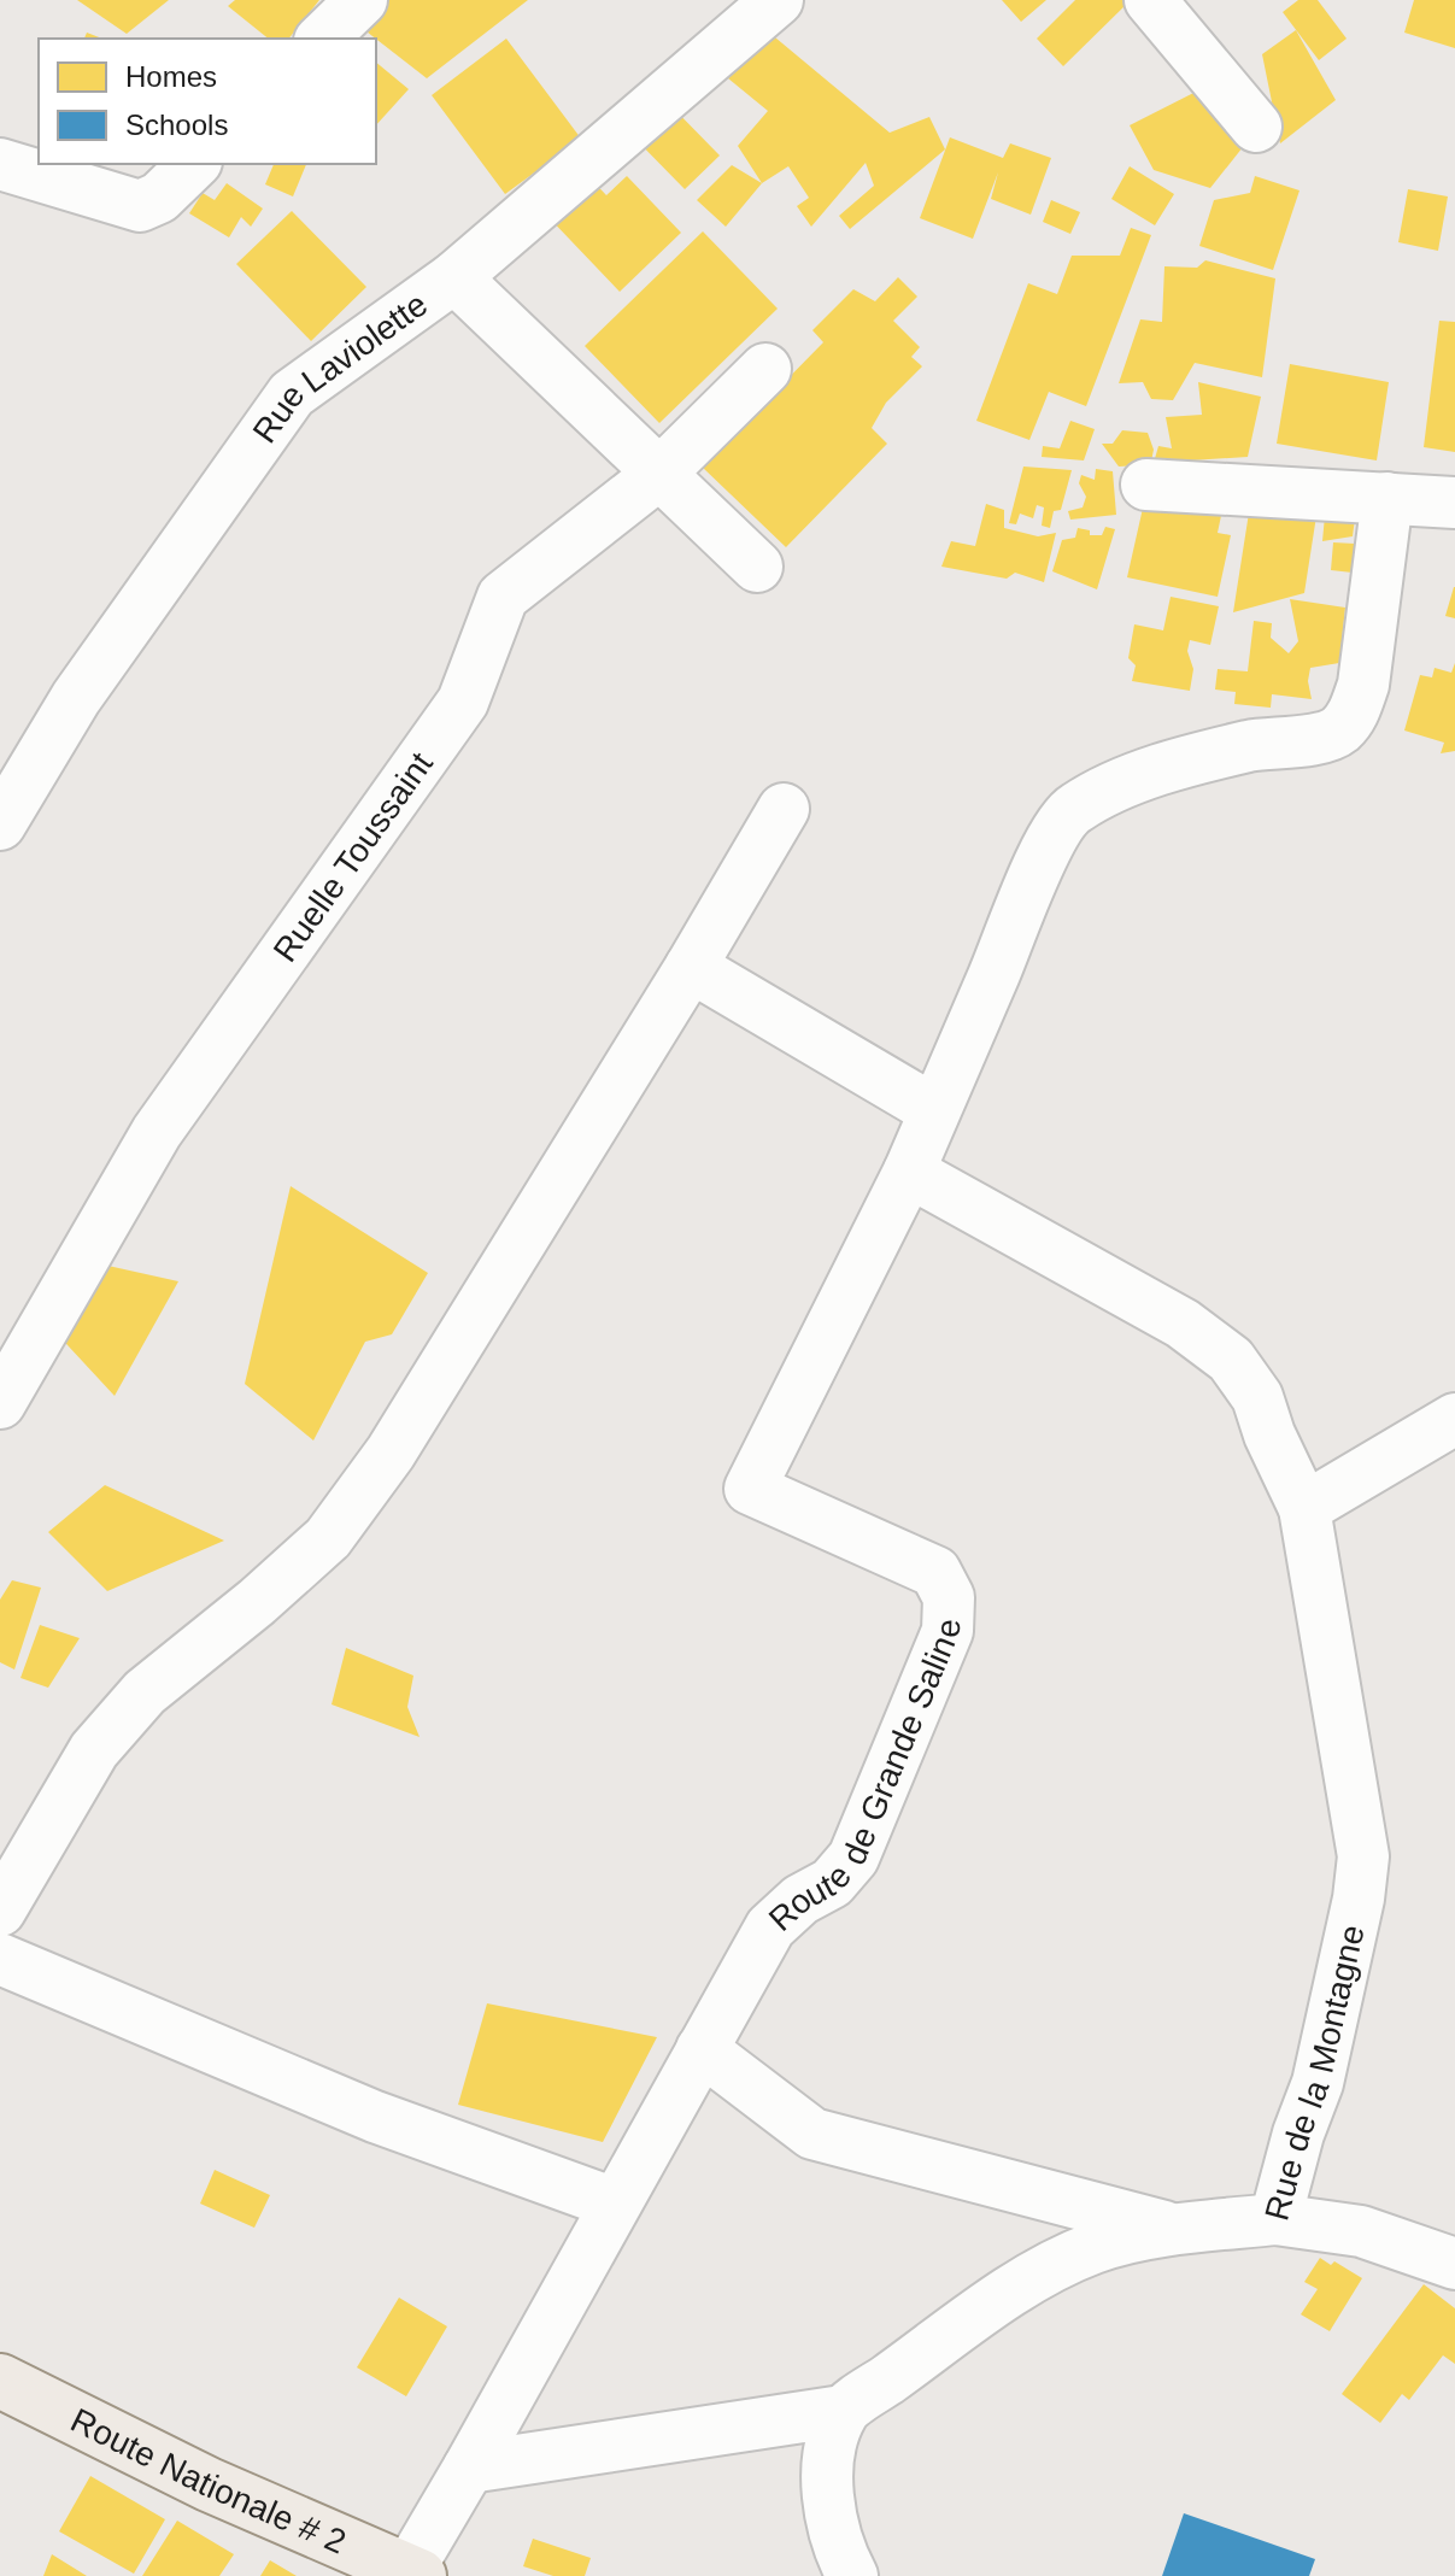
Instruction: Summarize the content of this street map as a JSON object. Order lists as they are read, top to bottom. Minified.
{"streets":{"main road":["Route Nationale # 2"],"street":["Rue Laviolette","Ruelle Toussaint","Route de Grande Saline","Rue de la Montagne"]},"crossings":[["Route de Grande Saline","Route Nationale # 2"]],"legend":["Homes","Schools"]}
